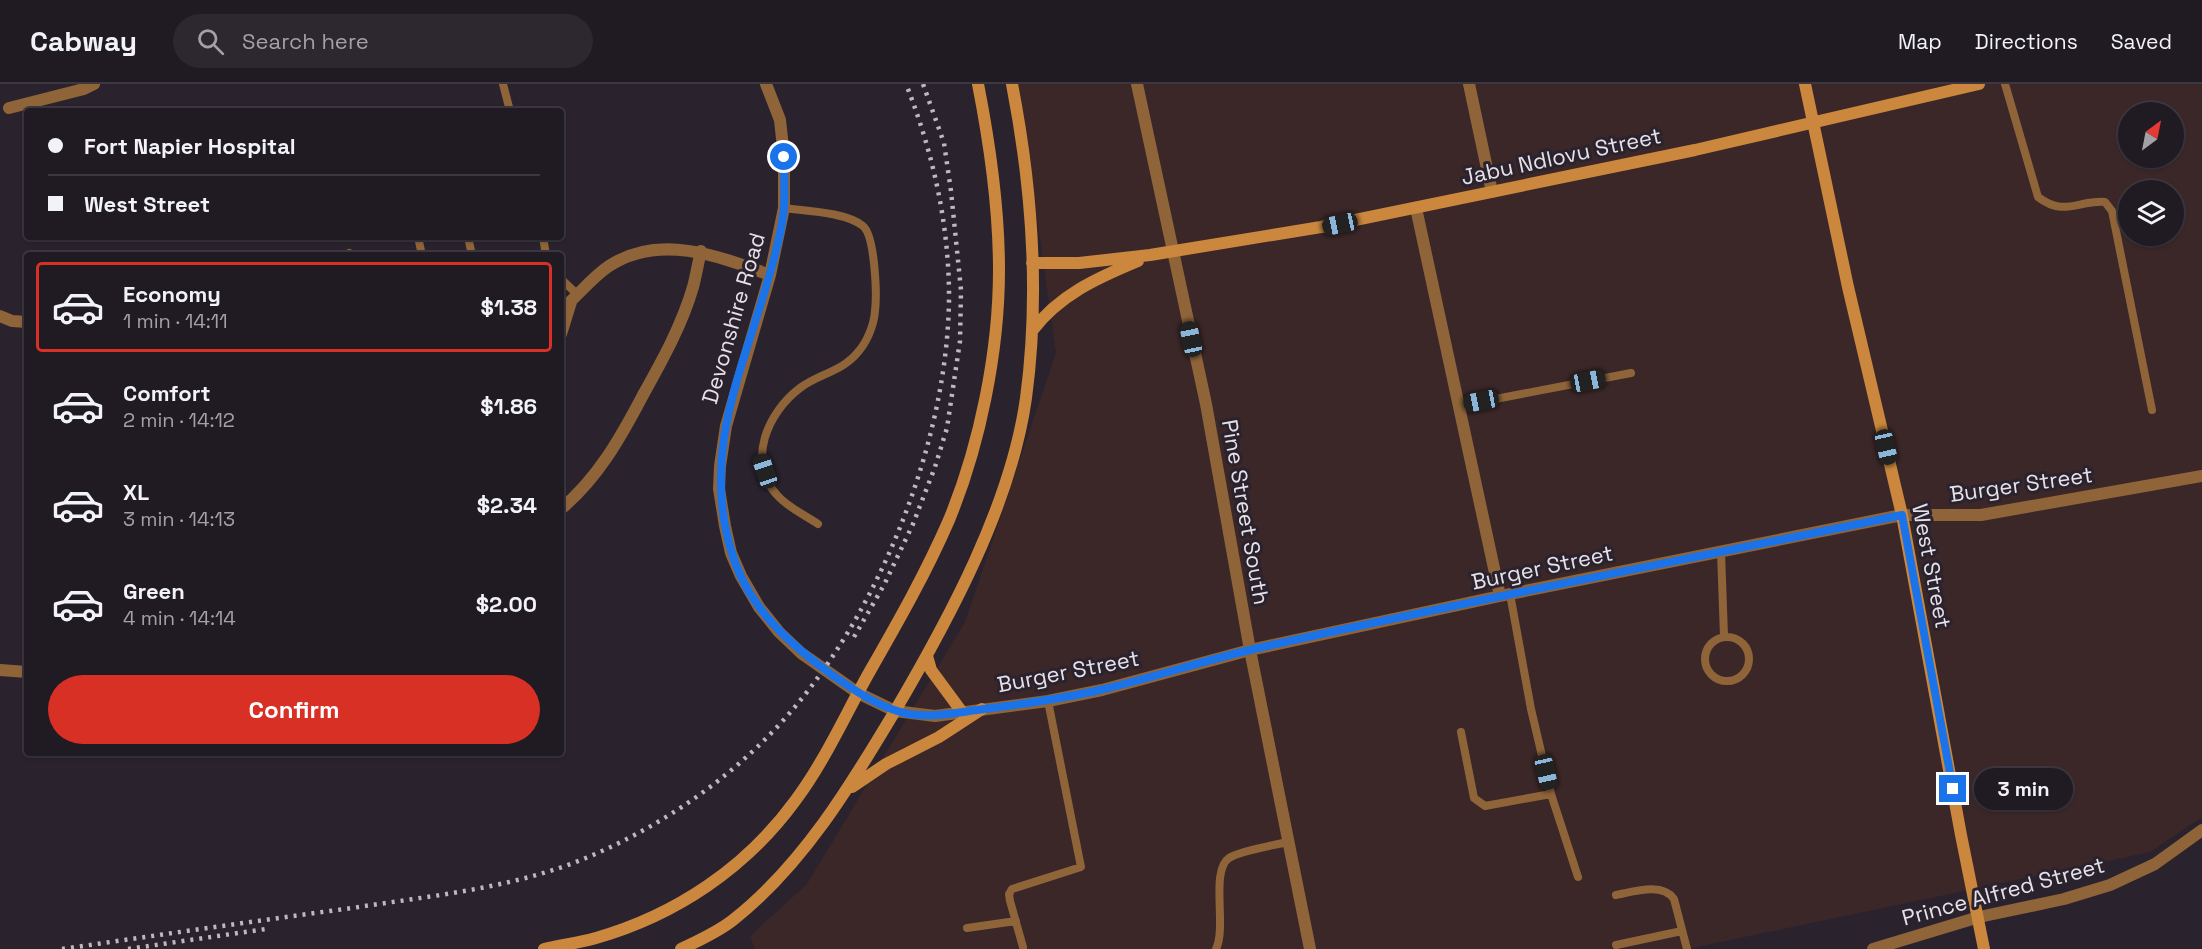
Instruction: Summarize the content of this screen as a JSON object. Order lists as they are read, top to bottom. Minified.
{"streets":{"main road":["Jabu Ndlovu Street","West Street"],"street":["Devonshire Road","Burger Street","Pine Street South","Prince Alfred Street"]},"crossings":[["Jabu Ndlovu Street","Pine Street South"],["Jabu Ndlovu Street","West Street"],["Devonshire Road","Burger Street"],["Burger Street","Pine Street South"],["Burger Street","West Street"],["West Street","Prince Alfred Street"]],"north":"top right","page":{"header":"Cabway","search":"Search here","nav":["Map","Directions","Saved"],"banner":["Fort Napier Hospital","West Street"],"list":[{"name":"Economy","note":"1 min · 14:11","value":"$1.38"},{"name":"Comfort","note":"2 min · 14:12","value":"$1.86"},{"name":"XL","note":"3 min · 14:13","value":"$2.34"},{"name":"Green","note":"4 min · 14:14","value":"$2.00"}],"buttons":"Confirm","bubble":"3 min"}}
